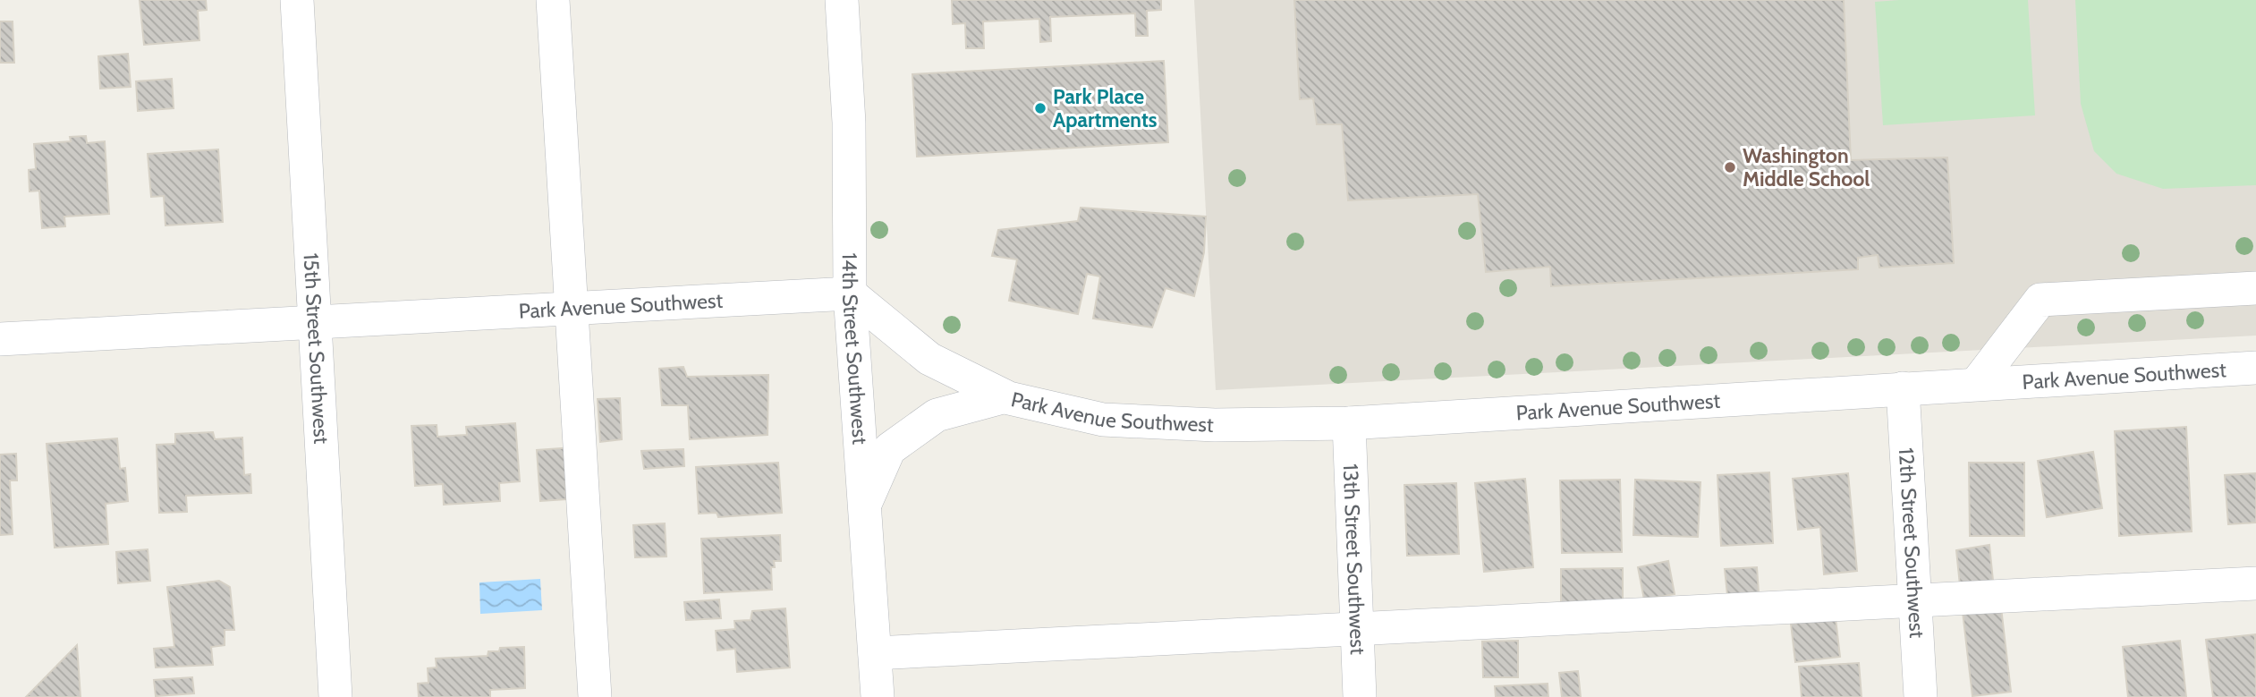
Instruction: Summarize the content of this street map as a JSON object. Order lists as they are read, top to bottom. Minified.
{"streets":{"street":["Park Avenue Southwest","15th Street Southwest","14th Street Southwest","12th Street Southwest","13th Street Southwest"]},"crossings":[["Park Avenue Southwest","15th Street Southwest"],["Park Avenue Southwest","14th Street Southwest"],["Park Avenue Southwest","12th Street Southwest"],["Park Avenue Southwest","13th Street Southwest"]],"places":["Park Place Apartments","Washington Middle School"]}
